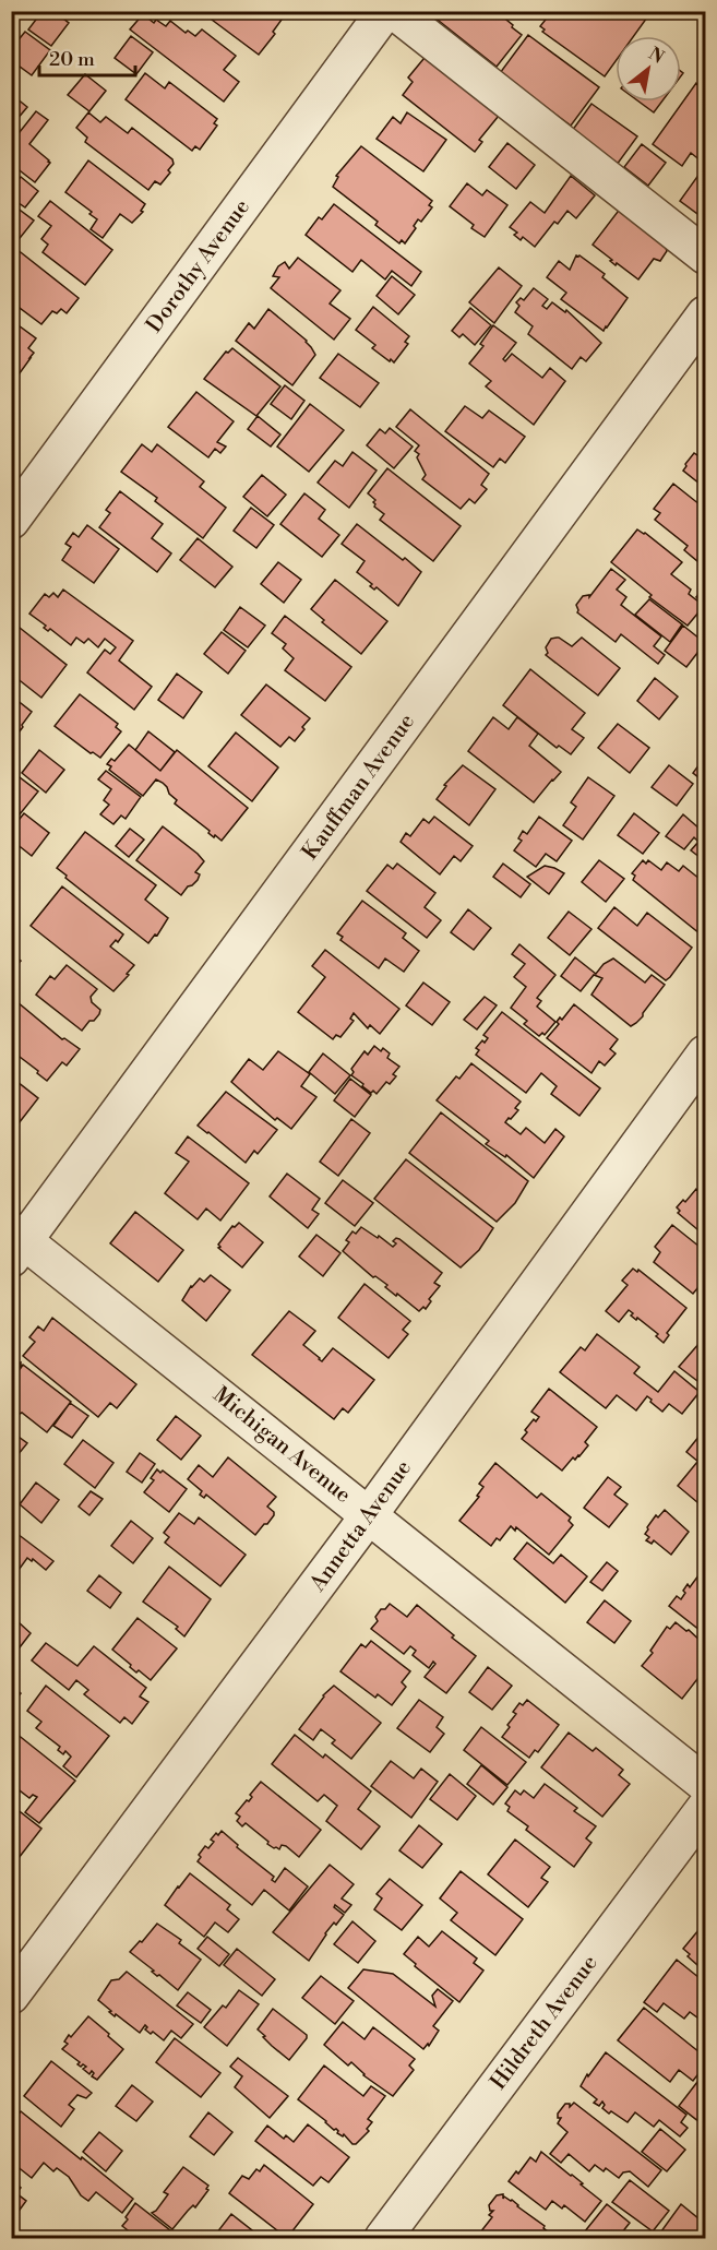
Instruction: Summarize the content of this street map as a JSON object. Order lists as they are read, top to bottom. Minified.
{"streets":{"street":["Dorothy Avenue","Kauffman Avenue","Michigan Avenue","Annetta Avenue","Hildreth Avenue"]},"crossings":[["Kauffman Avenue","Michigan Avenue"],["Michigan Avenue","Annetta Avenue"]],"scale_bar":"20 m","north":"top right"}
